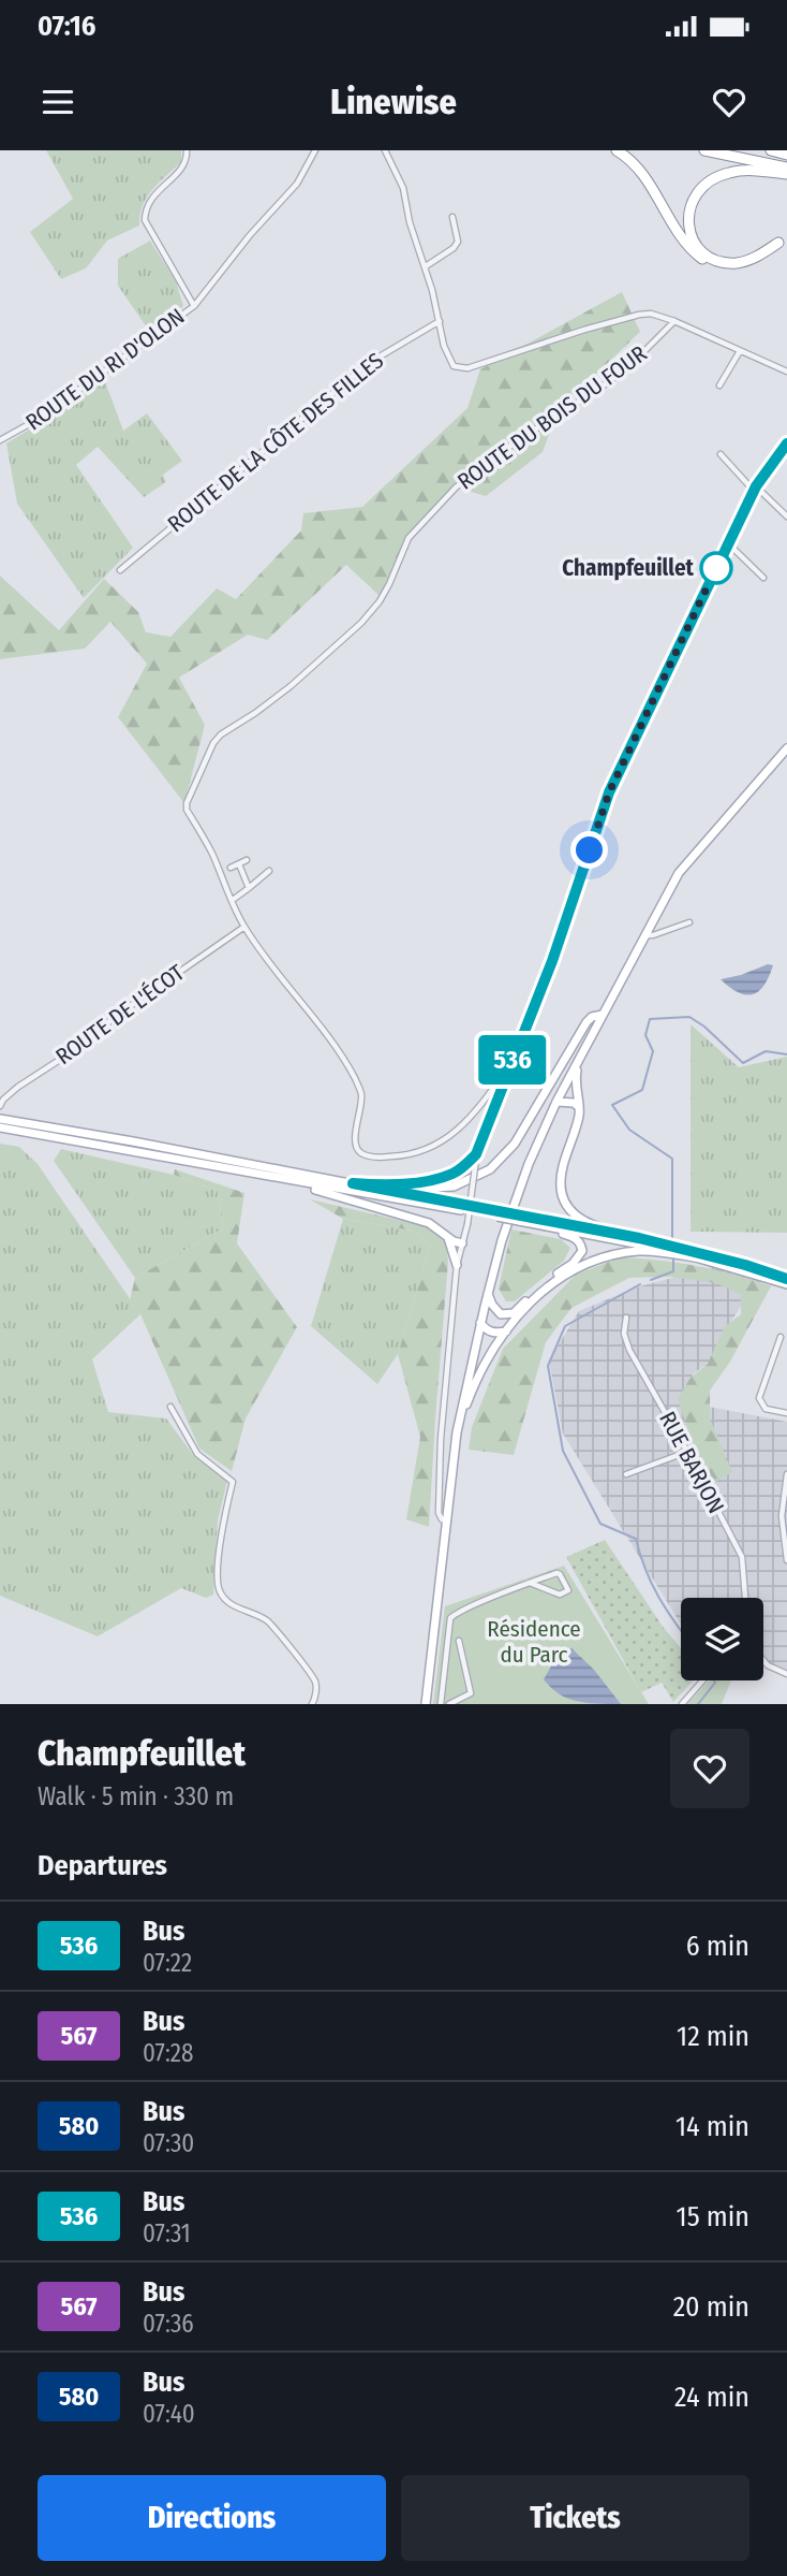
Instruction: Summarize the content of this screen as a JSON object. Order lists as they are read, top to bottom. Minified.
{"streets":{"street":["ROUTE DU RI D'OLON","ROUTE DU BOIS DU FOUR","ROUTE DE LA CÔTE DES FILLES","ROUTE DE L'ÉCOT","RUE BARJON"]},"crossings":[["ROUTE DU BOIS DU FOUR","ROUTE DE L'ÉCOT"]],"parks":["Résidence du Parc"],"places":["Champfeuillet"],"lines":["bus line 536"],"page":{"status":"07:16","header":"Linewise","on_map":"536","heading":[["Champfeuillet","Walk · 5 min · 330 m"],"Departures"],"list":[{"mark":"536","name":"Bus","note":"07:22","value":"6 min"},{"mark":"567","name":"Bus","note":"07:28","value":"12 min"},{"mark":"580","name":"Bus","note":"07:30","value":"14 min"},{"mark":"536","name":"Bus","note":"07:31","value":"15 min"},{"mark":"567","name":"Bus","note":"07:36","value":"20 min"},{"mark":"580","name":"Bus","note":"07:40","value":"24 min"}],"buttons":["Directions","Tickets"]}}
